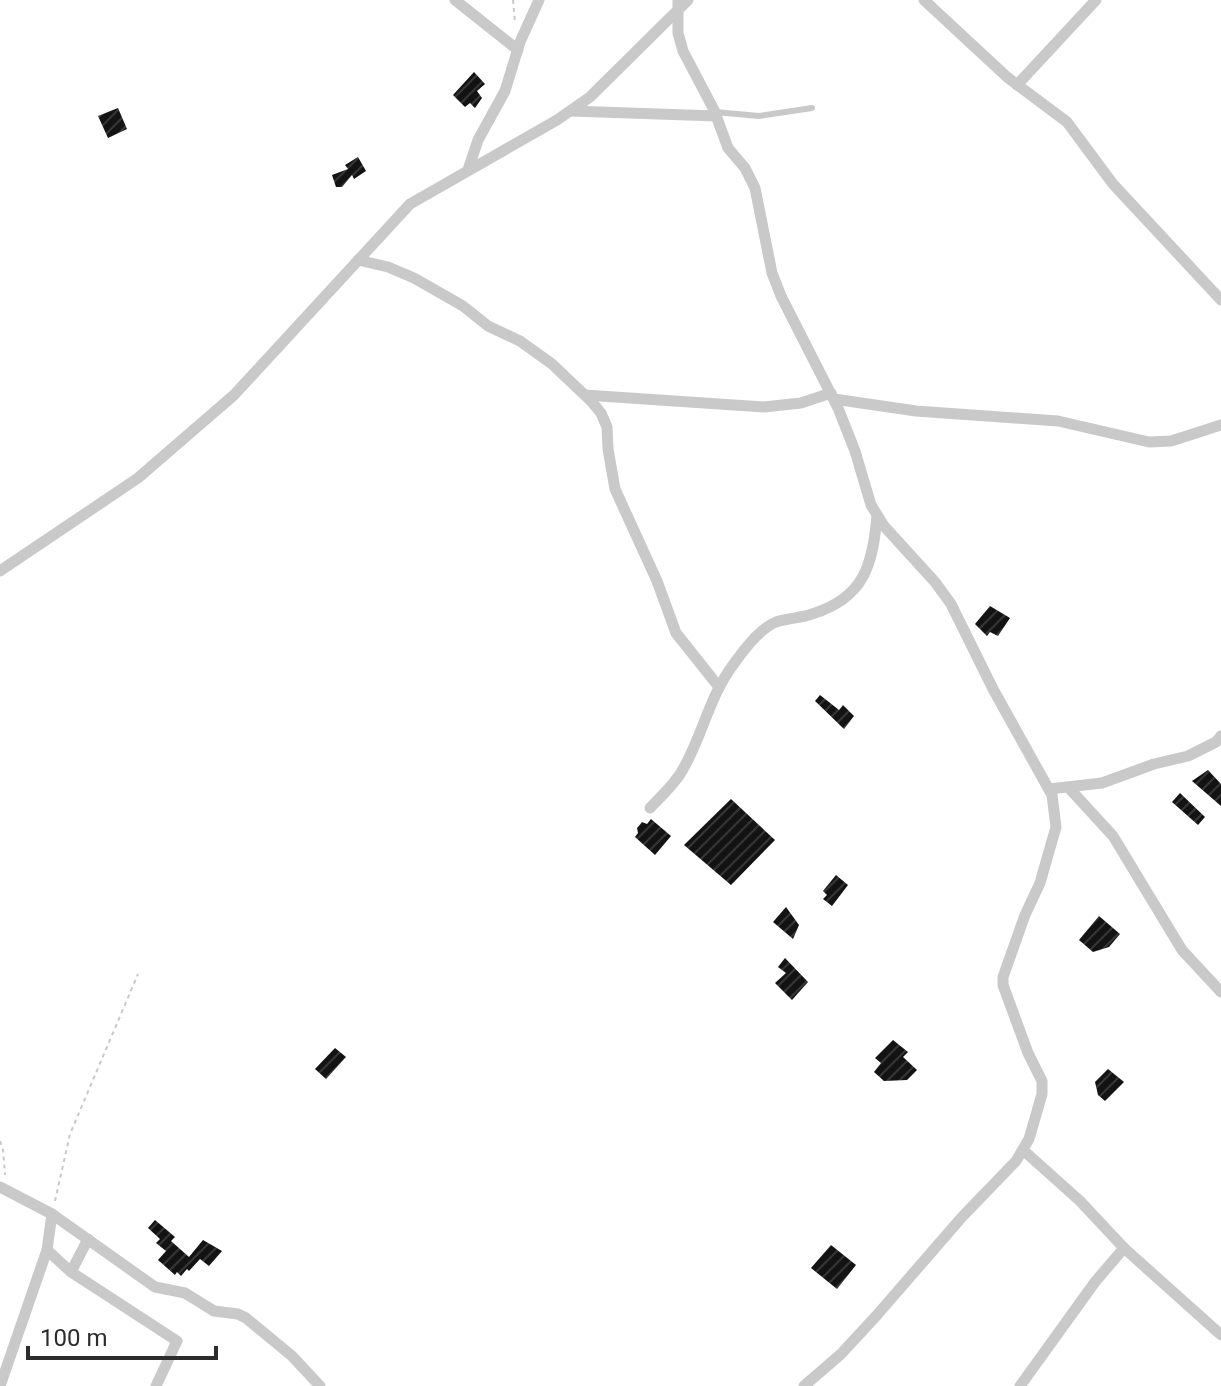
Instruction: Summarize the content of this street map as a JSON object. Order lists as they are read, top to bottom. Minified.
{"scale_bar":"100 m"}
